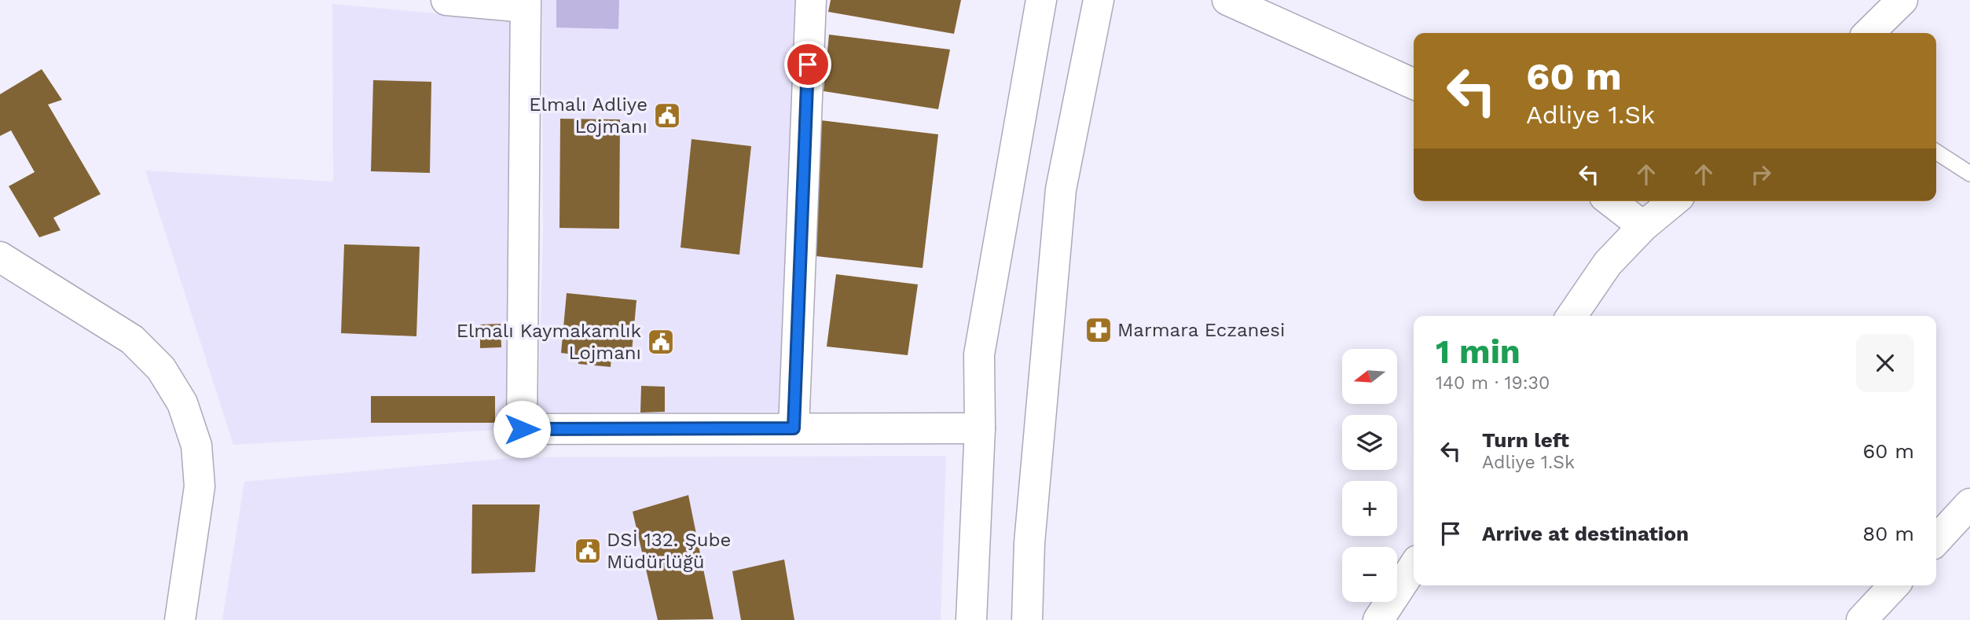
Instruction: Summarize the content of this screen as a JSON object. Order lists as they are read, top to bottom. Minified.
{"places":{"public building":["Elmalı Adliye Lojmanı","Elmalı Kaymakamlık Lojmanı","DSİ 132. Şube Müdürlüğü"],"pharmacy":["Marmara Eczanesi"]},"north":"left","page":{"turn":["60 m","Adliye 1.Sk"],"heading":["1 min","140 m · 19:30"],"map_buttons":["+","−"],"list":[{"name":"Turn left","note":"Adliye 1.Sk","value":"60 m"},{"name":"Arrive at destination","value":"80 m"}]}}
